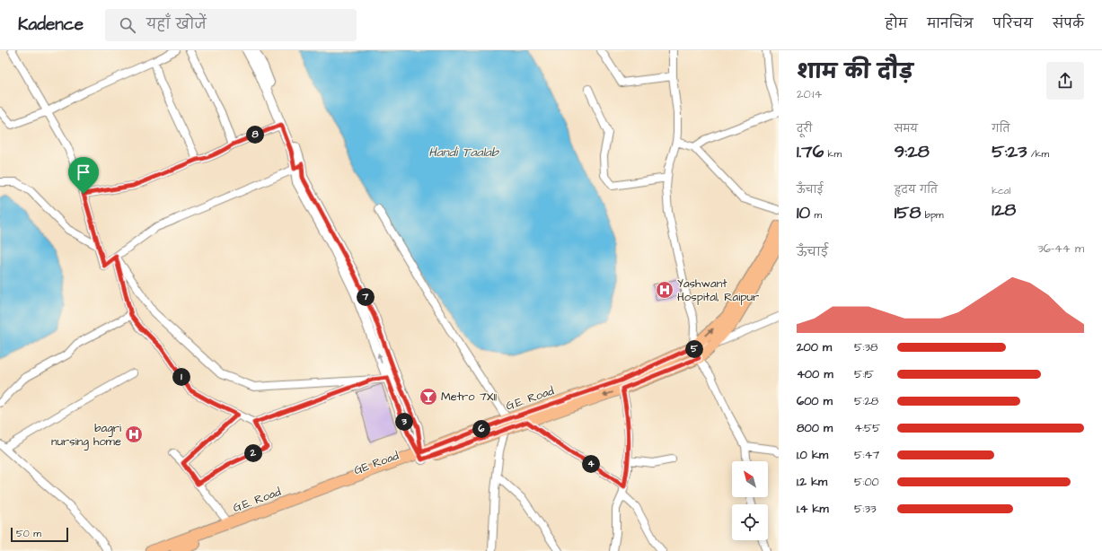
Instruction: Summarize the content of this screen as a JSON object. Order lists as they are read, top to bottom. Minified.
{"streets":{"main road":["G.E. Road","GE Road"]},"crossings":[["G.E. Road","GE Road"]],"water":["Handi Taalab"],"places":{"hospital":["Yashwant Hospital, Raipur","bagri nursing home"],"bar":["Metro 7X11"]},"scale_bar":"50 m","north":"top left","page":{"header":"Kadence","search":"यहाँ खोजें","nav":["होम","मानचित्र","परिचय","संपर्क"],"heading":["शाम की दौड़","20:14"],"stats":[["दूरी","1.76 km"],["समय","9:28"],["गति","5:23 /km"],["ऊँचाई","10 m"],["हृदय गति","158 bpm"],["kcal","128"]],"pins":["8","7","5","1","3","6","2","4"],"chart":["ऊँचाई","36–44 m"],"list":[{"name":"200 m","note":"5:38"},{"name":"400 m","note":"5:15"},{"name":"600 m","note":"5:28"},{"name":"800 m","note":"4:55"},{"name":"1.0 km","note":"5:47"},{"name":"1.2 km","note":"5:00"},{"name":"1.4 km","note":"5:33"}],"scale":"50 m"}}
